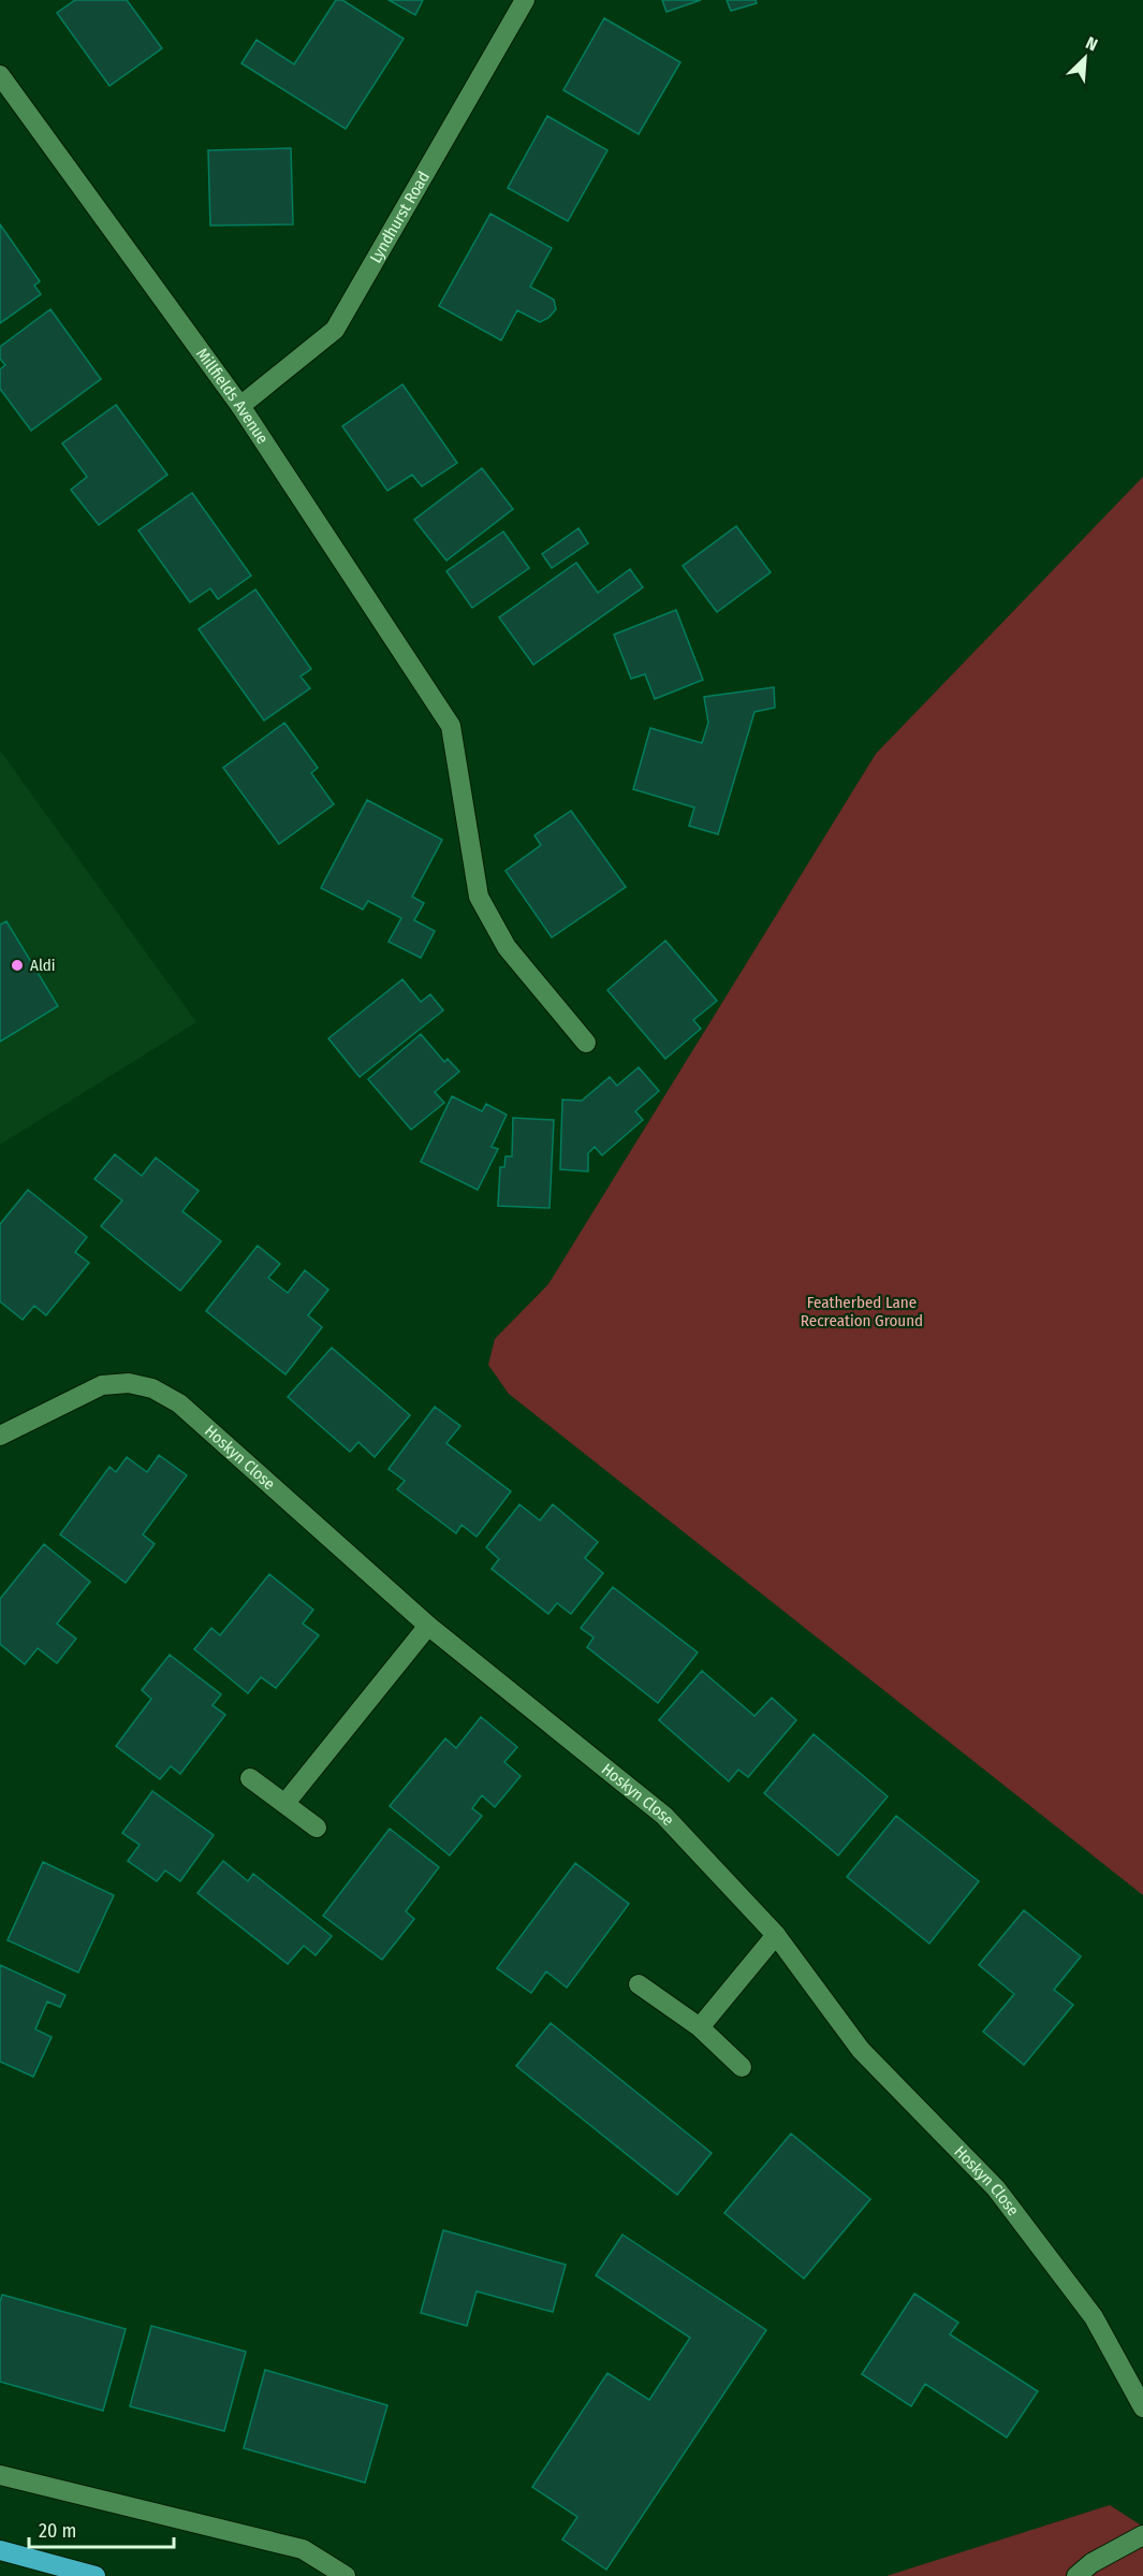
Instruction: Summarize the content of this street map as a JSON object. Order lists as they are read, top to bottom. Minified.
{"streets":{"street":["Lyndhurst Road","Millfields Avenue","Hoskyn Close"]},"crossings":[["Lyndhurst Road","Millfields Avenue"]],"parks":["Featherbed Lane Recreation Ground"],"places":["Aldi"],"scale_bar":"20 m","north":"top right"}
